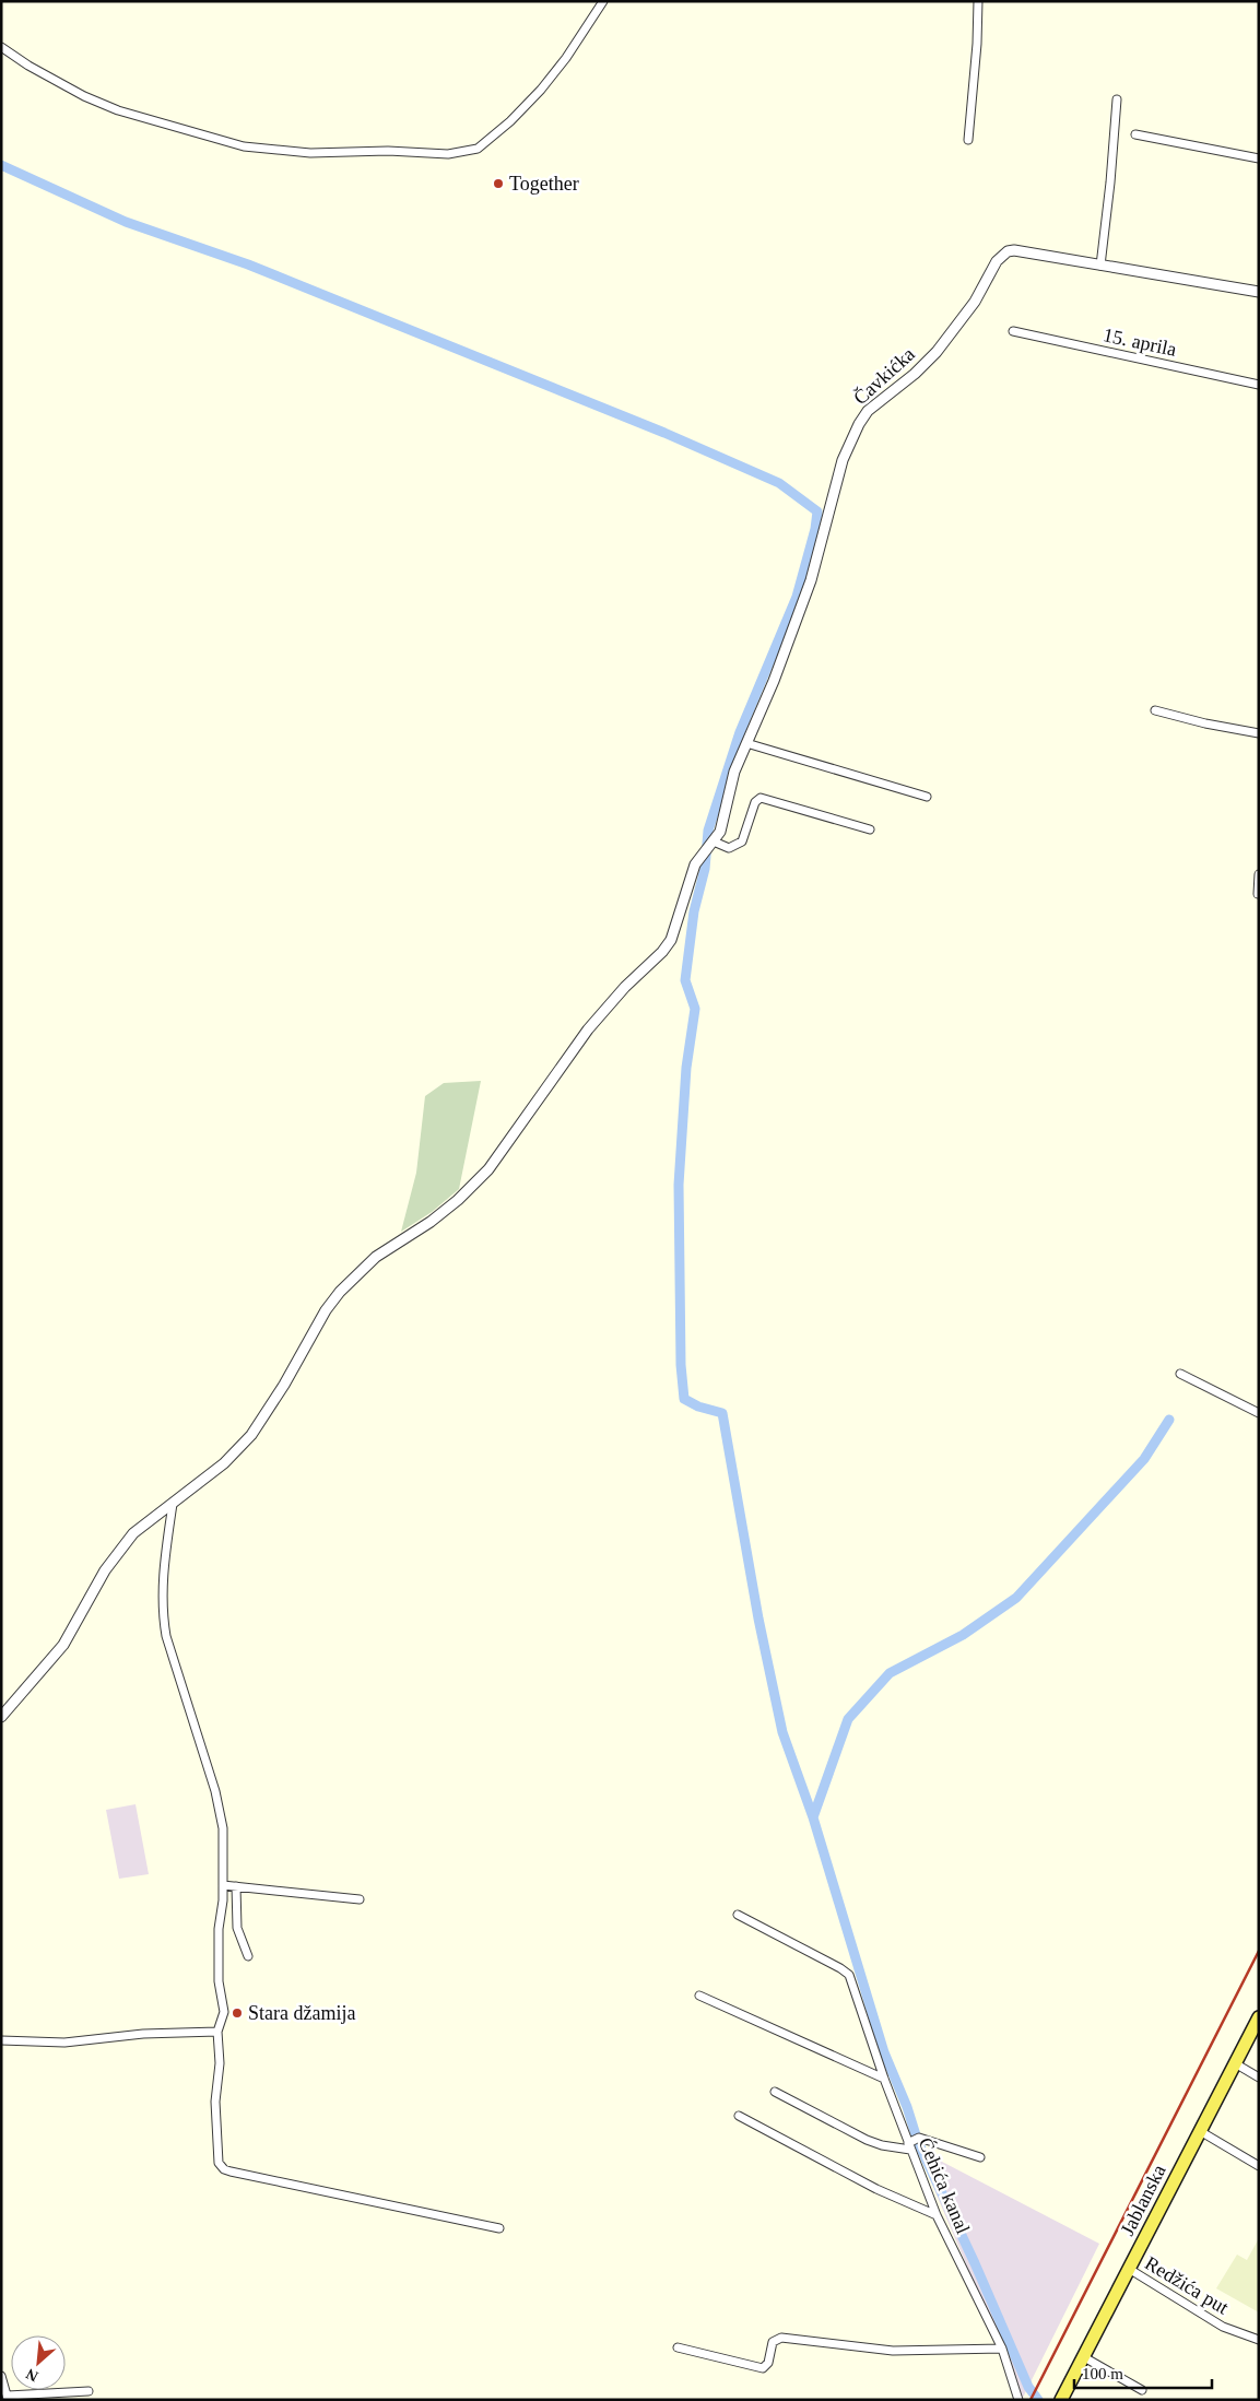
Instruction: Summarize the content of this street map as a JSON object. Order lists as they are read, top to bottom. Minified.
{"streets":{"main road":["Jablanska"],"street":["15. aprila","Čavkićka","Ćehića kanal","Redžića put"]},"crossings":[["Jablanska","Redžića put"]],"places":["Together","Stara džamija"],"scale_bar":"100 m","north":"bottom left"}
